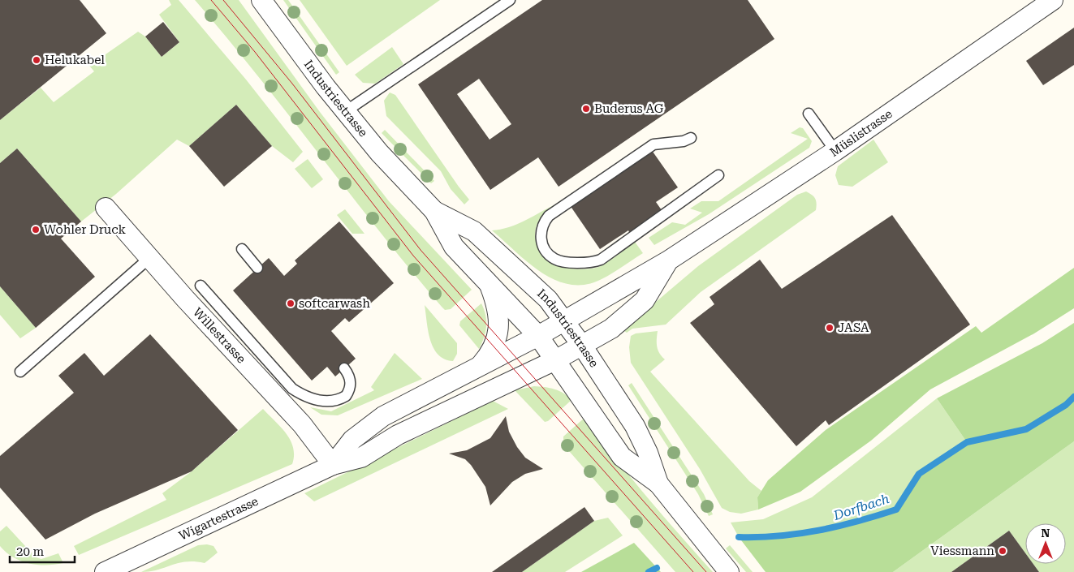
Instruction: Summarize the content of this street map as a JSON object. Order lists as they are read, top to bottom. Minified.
{"streets":{"street":["Industriestrasse","Müslistrasse","Willestrasse","Wigartestrasse"]},"crossings":[["Industriestrasse","Müslistrasse"],["Willestrasse","Wigartestrasse"]],"water":["Dorfbach"],"places":["Helukabel","Buderus AG","Wohler Druck","softcarwash","JASA","Viessmann"],"scale_bar":"20 m","north":"top"}
